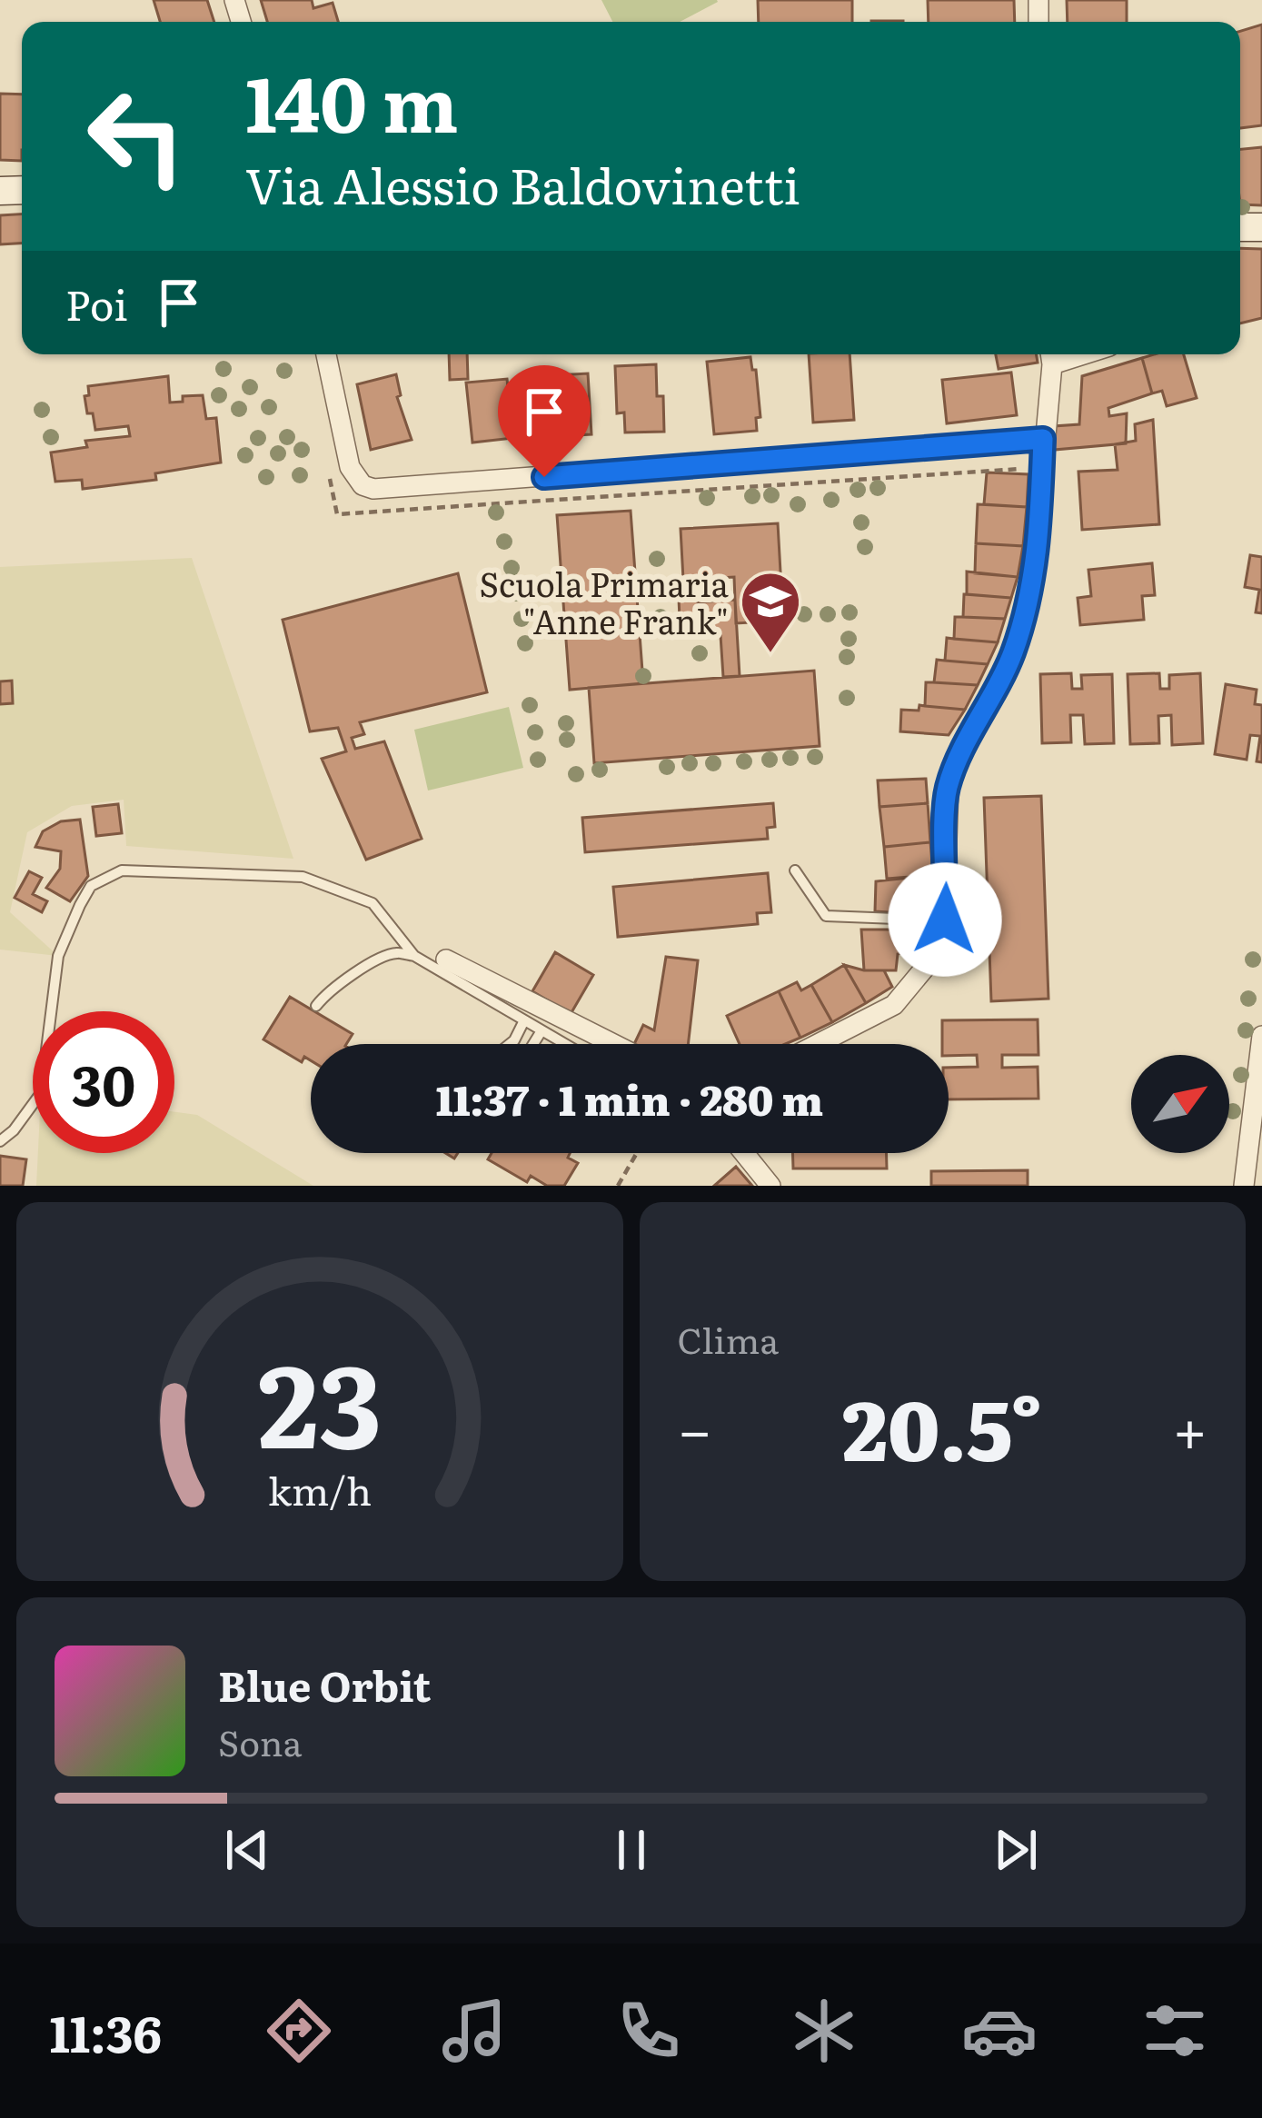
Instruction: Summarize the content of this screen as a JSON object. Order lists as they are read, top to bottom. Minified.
{"places":{"school or university":["Scuola Primaria \"Anne Frank\""]},"north":"top right","page":{"turn":["140 m","Via Alessio Baldovinetti"],"then":"Poi","limit":"30","trip":"11:37 · 1 min · 280 m","tile":"Clima","heat":["−","20.5°","+"],"song":["Blue Orbit","Sona"],"tabs":"11:36","gauge":["23","km/h"]}}
